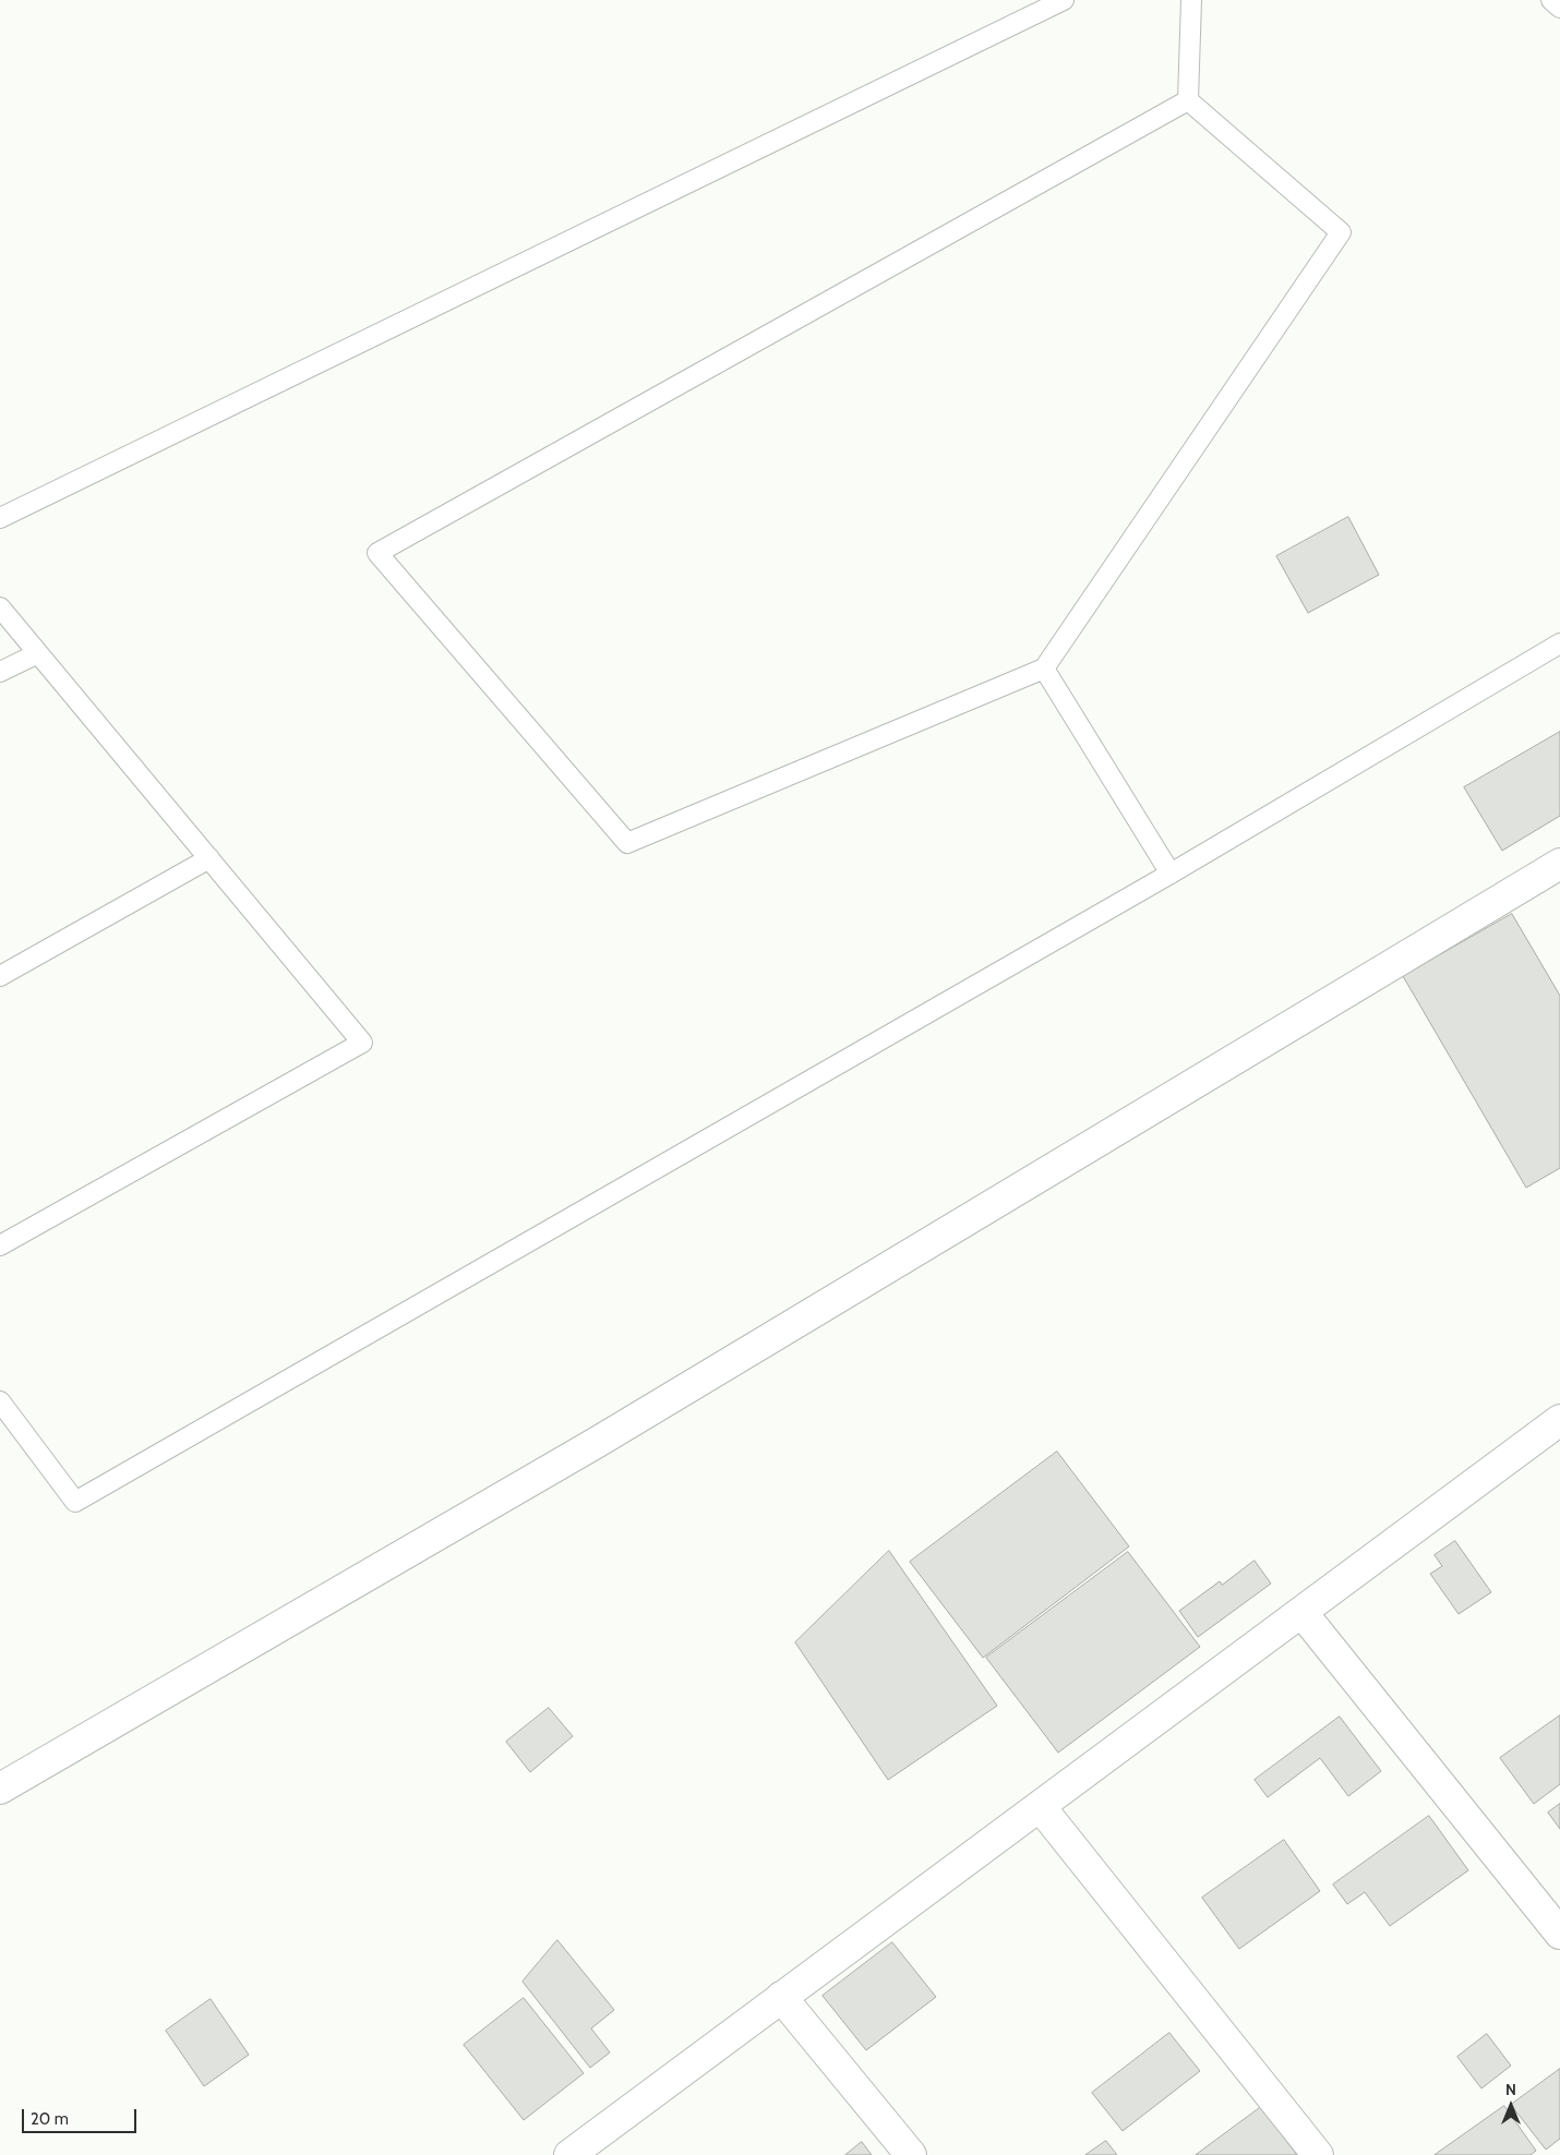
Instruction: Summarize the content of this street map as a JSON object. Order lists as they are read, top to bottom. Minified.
{"scale_bar":"20 m","north":"top"}
